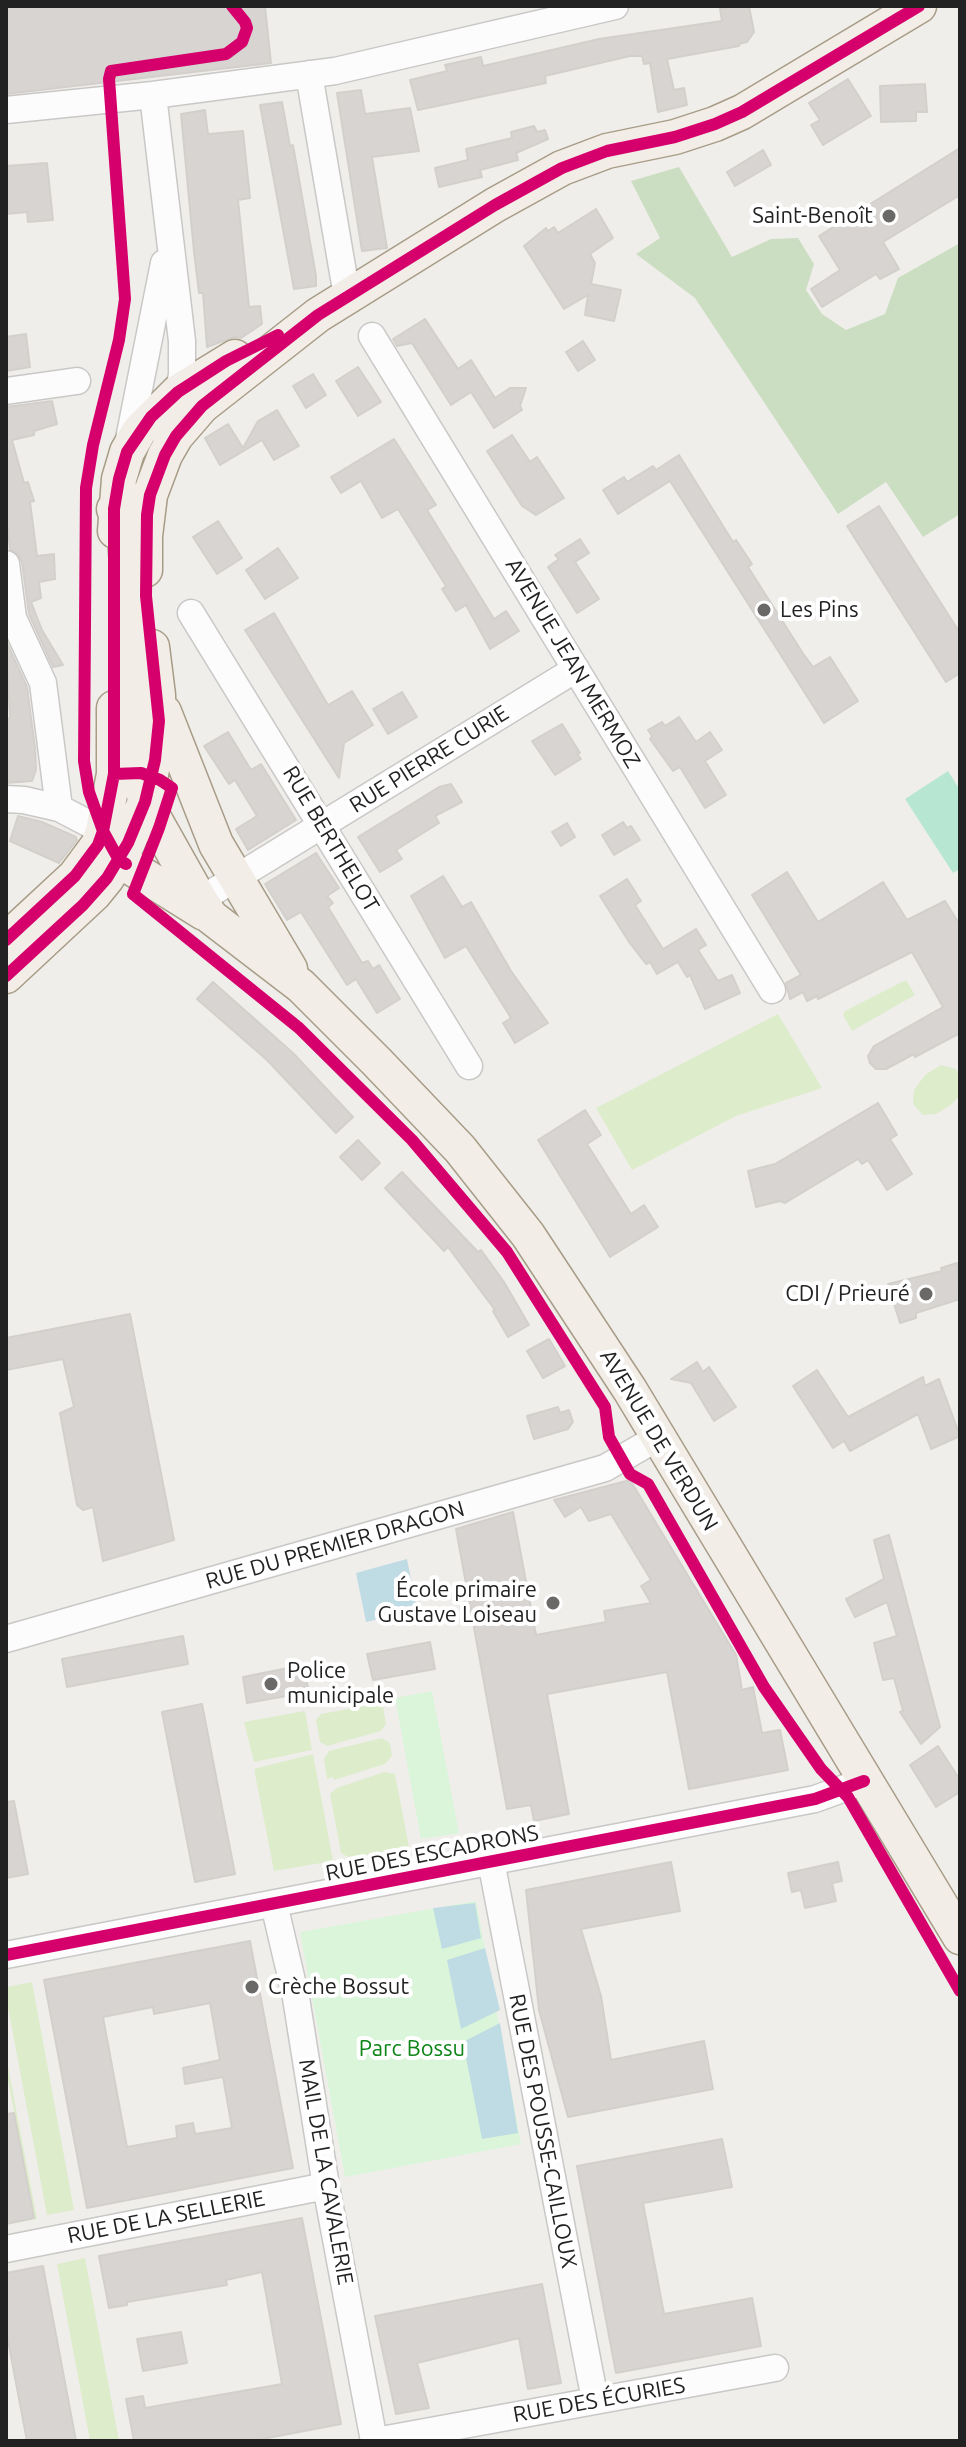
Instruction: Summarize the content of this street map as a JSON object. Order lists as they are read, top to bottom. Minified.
{"streets":{"main road":["AVENUE DE VERDUN"],"street":["AVENUE JEAN MERMOZ","RUE PIERRE CURIE","RUE BERTHELOT","RUE DU PREMIER DRAGON","RUE DES ESCADRONS","RUE DES POUSSE-CAILLOUX","MAIL DE LA CAVALERIE","RUE DE LA SELLERIE","RUE DES ÉCURIES"]},"crossings":[["AVENUE JEAN MERMOZ","RUE PIERRE CURIE"],["RUE PIERRE CURIE","RUE BERTHELOT"],["RUE PIERRE CURIE","AVENUE DE VERDUN"],["AVENUE DE VERDUN","RUE DU PREMIER DRAGON"],["AVENUE DE VERDUN","RUE DES ESCADRONS"],["RUE DES ESCADRONS","RUE DES POUSSE-CAILLOUX"],["RUE DES ESCADRONS","MAIL DE LA CAVALERIE"],["RUE DES POUSSE-CAILLOUX","RUE DES ÉCURIES"],["MAIL DE LA CAVALERIE","RUE DE LA SELLERIE"],["MAIL DE LA CAVALERIE","RUE DES ÉCURIES"]],"parks":["Parc Bossu"],"places":["Saint-Benoît","Les Pins","CDI / Prieuré","École primaire Gustave Loiseau","Police municipale","Crèche Bossut"]}
